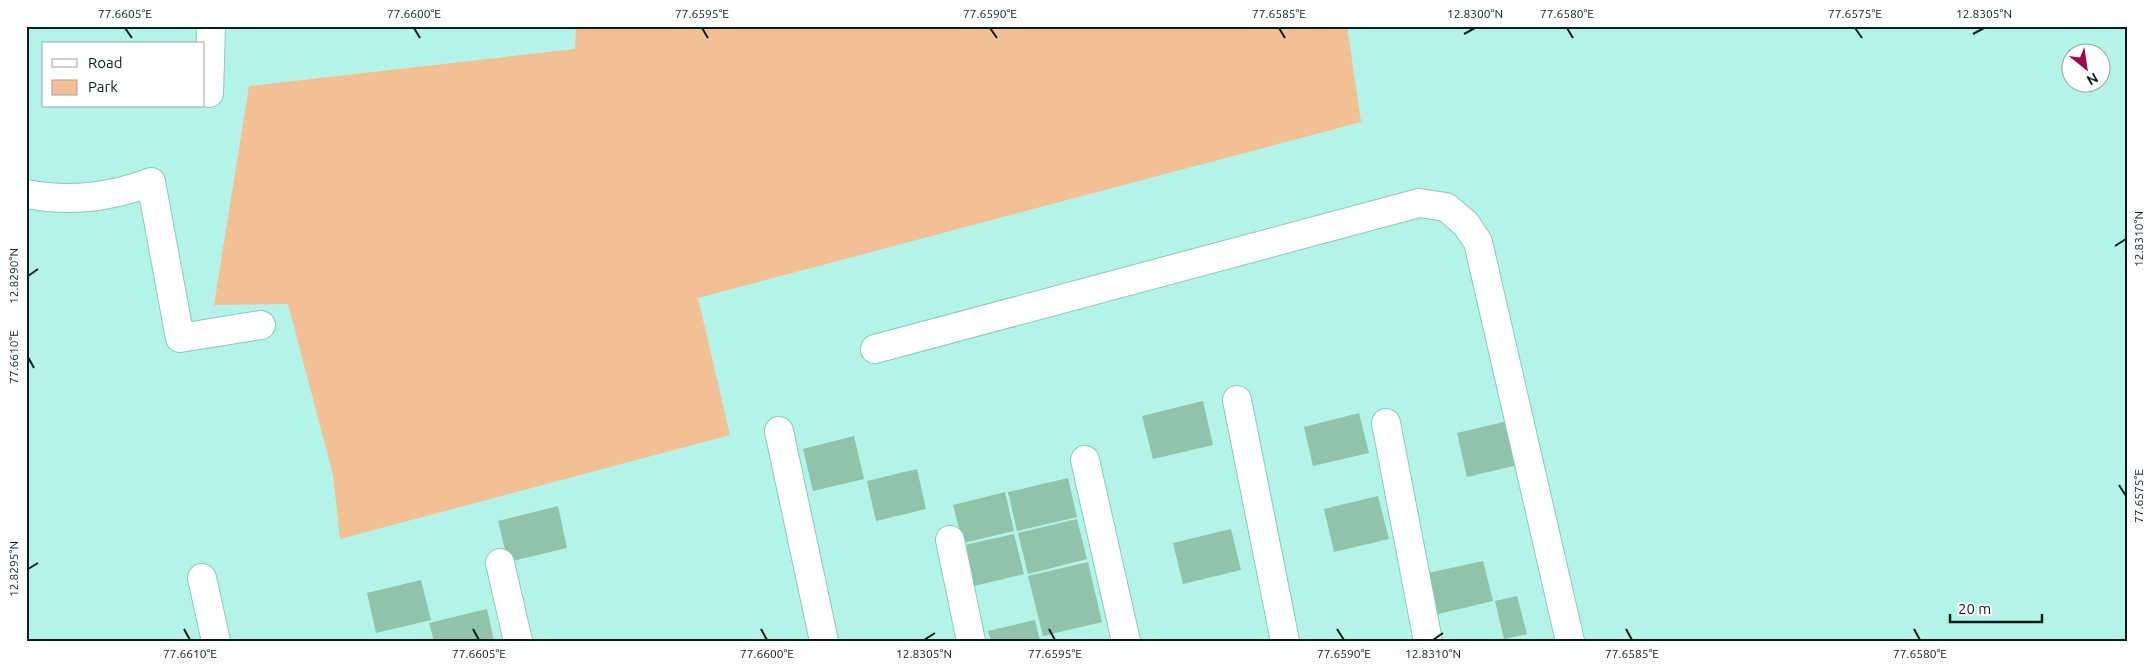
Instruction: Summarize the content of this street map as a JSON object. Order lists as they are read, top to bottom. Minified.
{"legend":["Road","Park"],"scale_bar":"20 m","north":"bottom right","coordinates":["77.6605°E","77.6600°E","77.6595°E","77.6590°E","77.6585°E","12.8300°N","77.6580°E","77.6575°E","12.8305°N","12.8310°N","12.8290°N","77.6610°E","12.8295°N"]}
